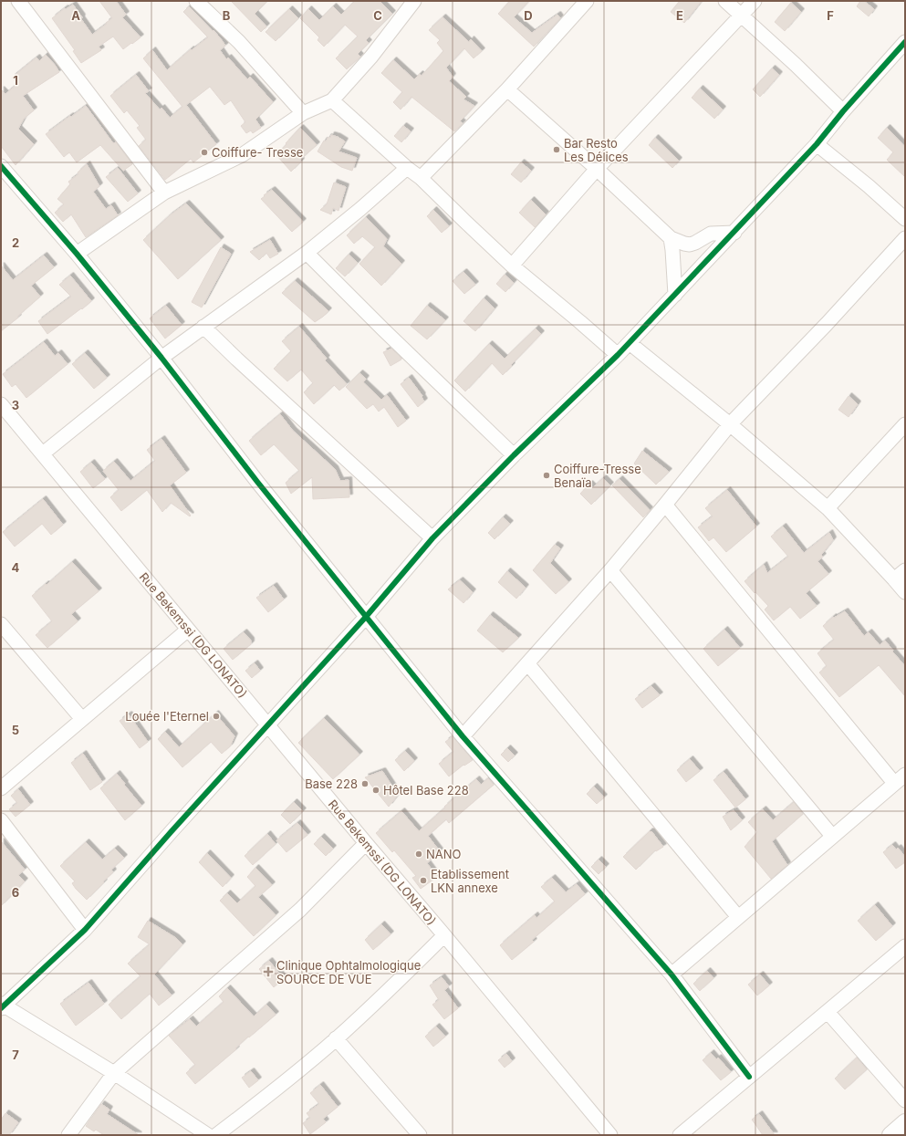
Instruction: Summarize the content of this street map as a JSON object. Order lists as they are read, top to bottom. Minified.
{"streets":{"street":["Rue Bekemssi (DG LONATO)"]},"places":{"other":["Bar Resto Les Délices","Coiffure- Tresse","Coiffure-Tresse Benaïa","Louée l'Eternel","Base 228","Hôtel Base 228","NANO","Etablissement LKN annexe"],"health":["Clinique Ophtalmologique SOURCE DE VUE"]},"grid":{"columns":["A","B","C","D","E","F"],"rows":["1","2","3","4","5","6","7"]}}
